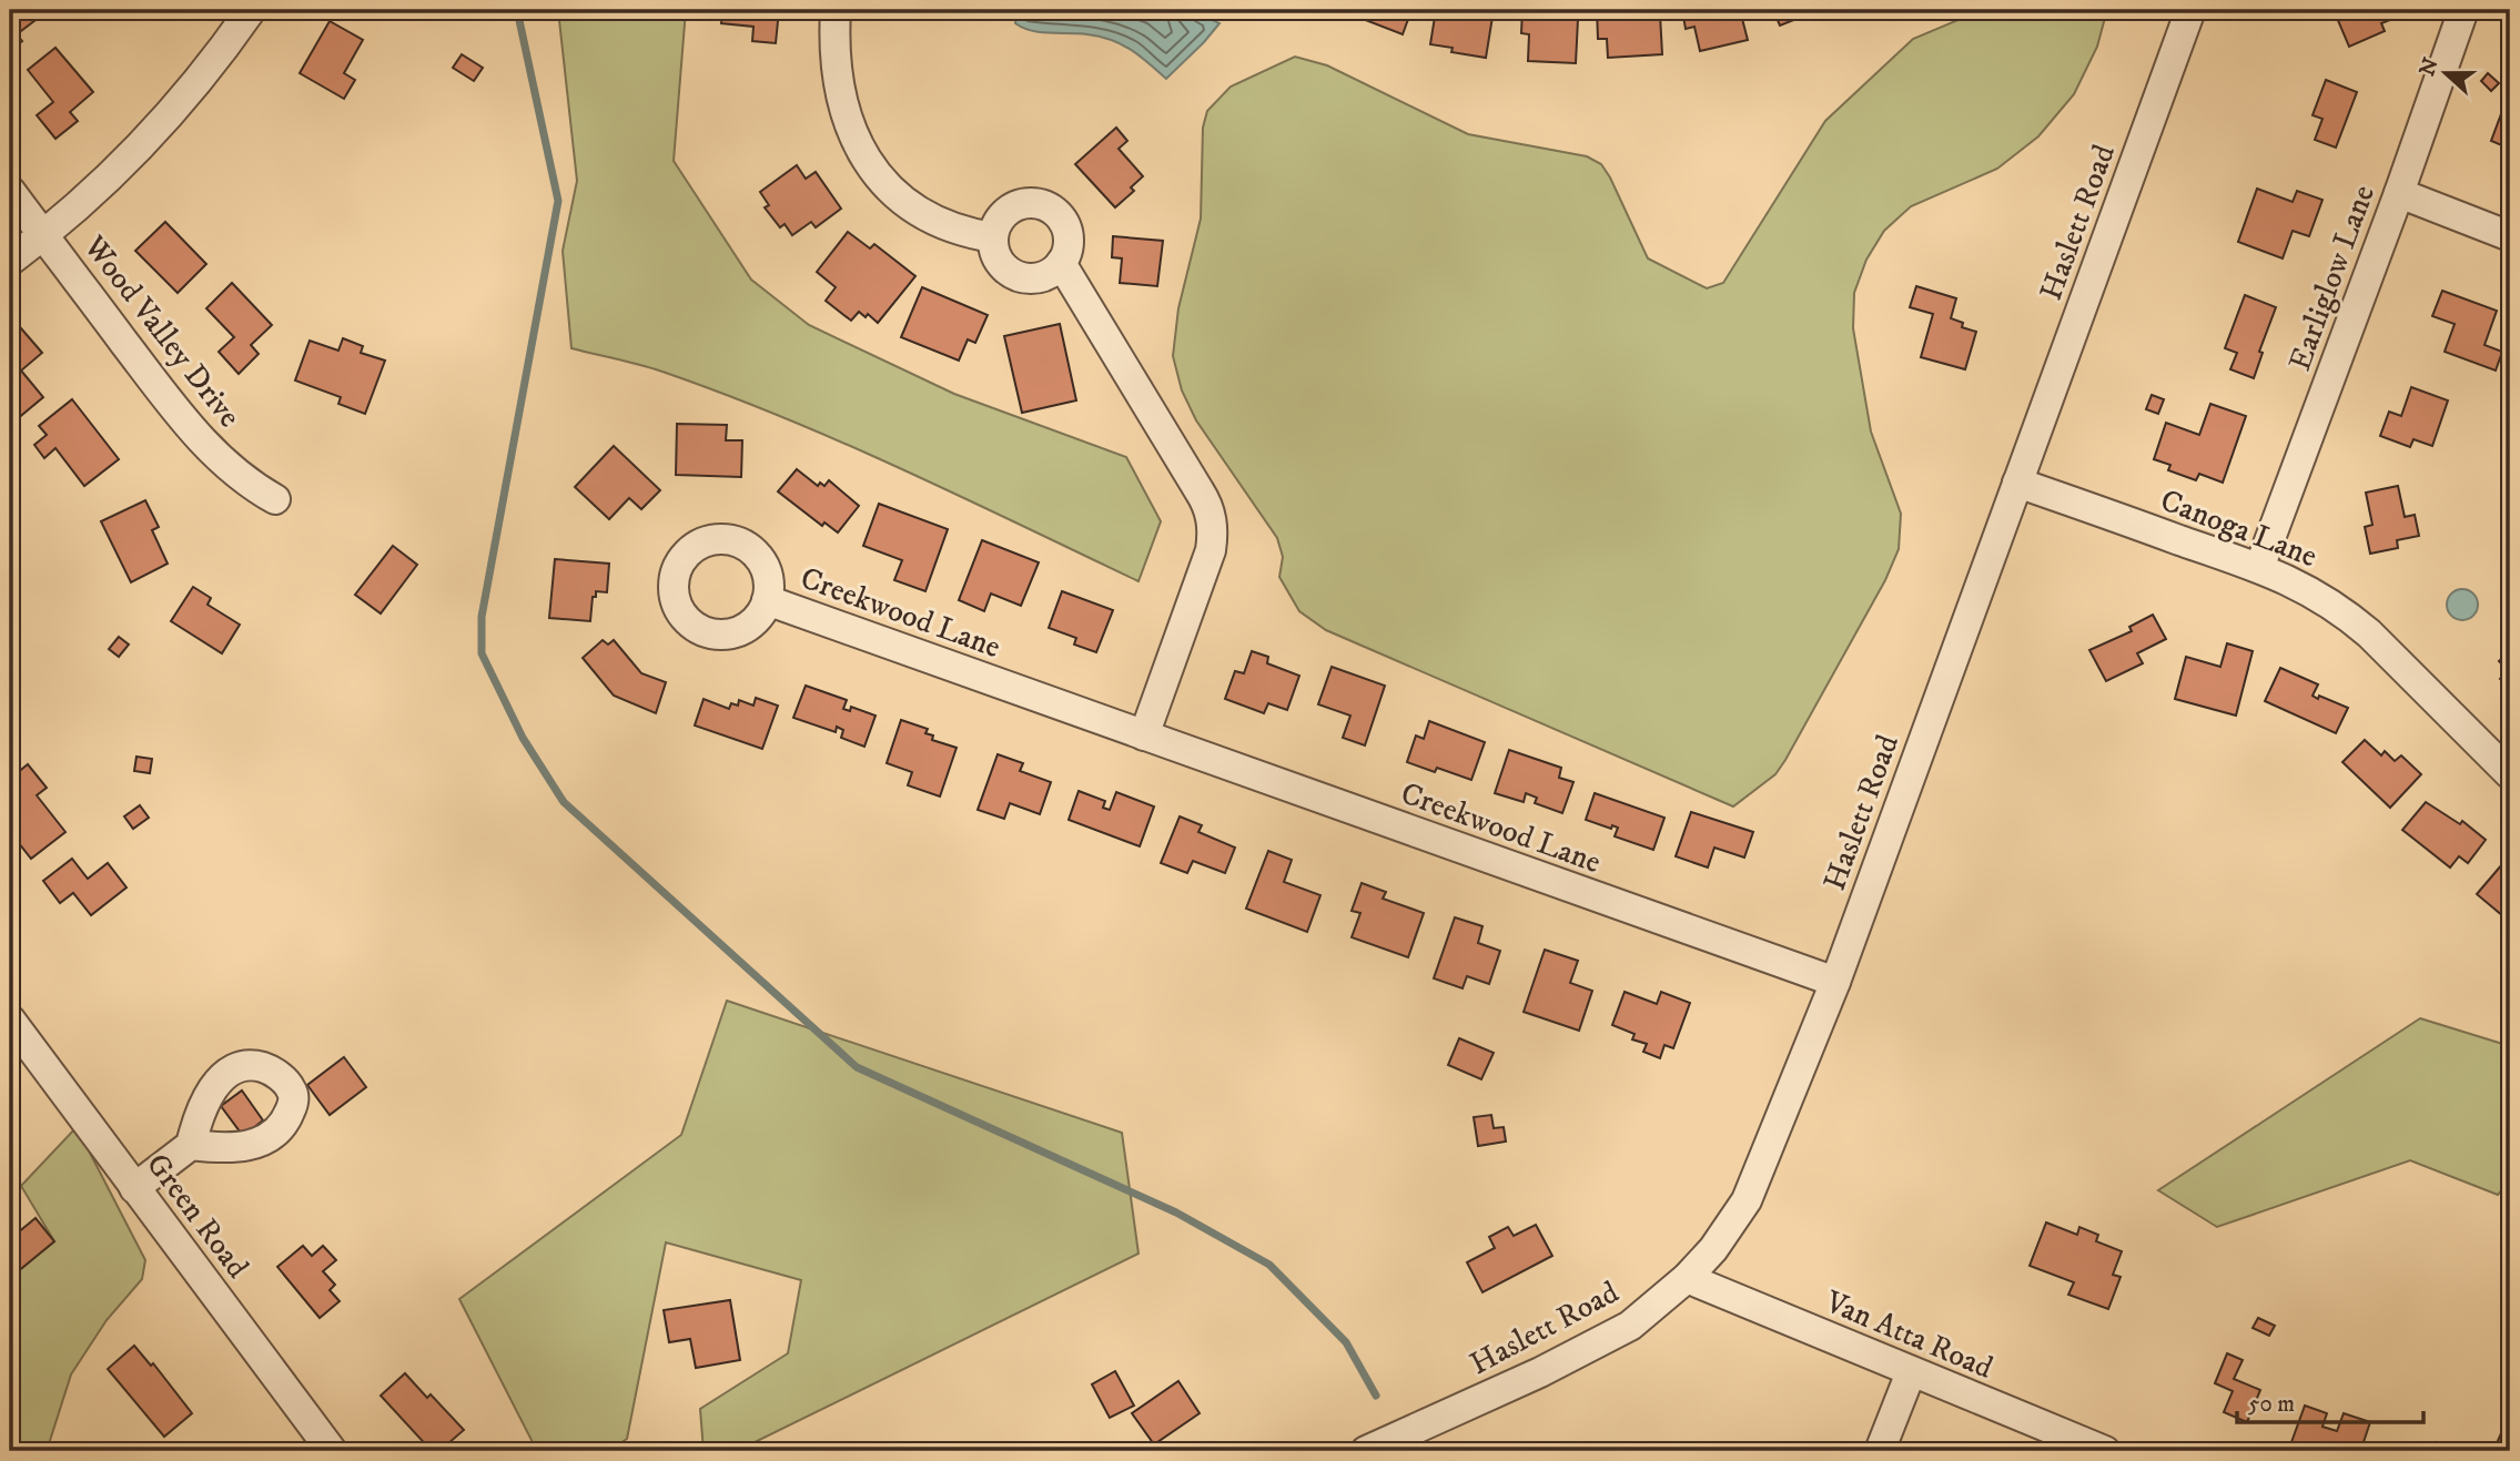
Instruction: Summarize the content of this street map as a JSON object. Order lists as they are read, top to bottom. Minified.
{"streets":{"street":["Haslett Road","Earliglow Lane","Wood Valley Drive","Canoga Lane","Creekwood Lane","Green Road","Van Atta Road"]},"crossings":[["Haslett Road","Canoga Lane"],["Haslett Road","Creekwood Lane"],["Haslett Road","Van Atta Road"],["Earliglow Lane","Canoga Lane"]],"scale_bar":"50 m","north":"left"}
